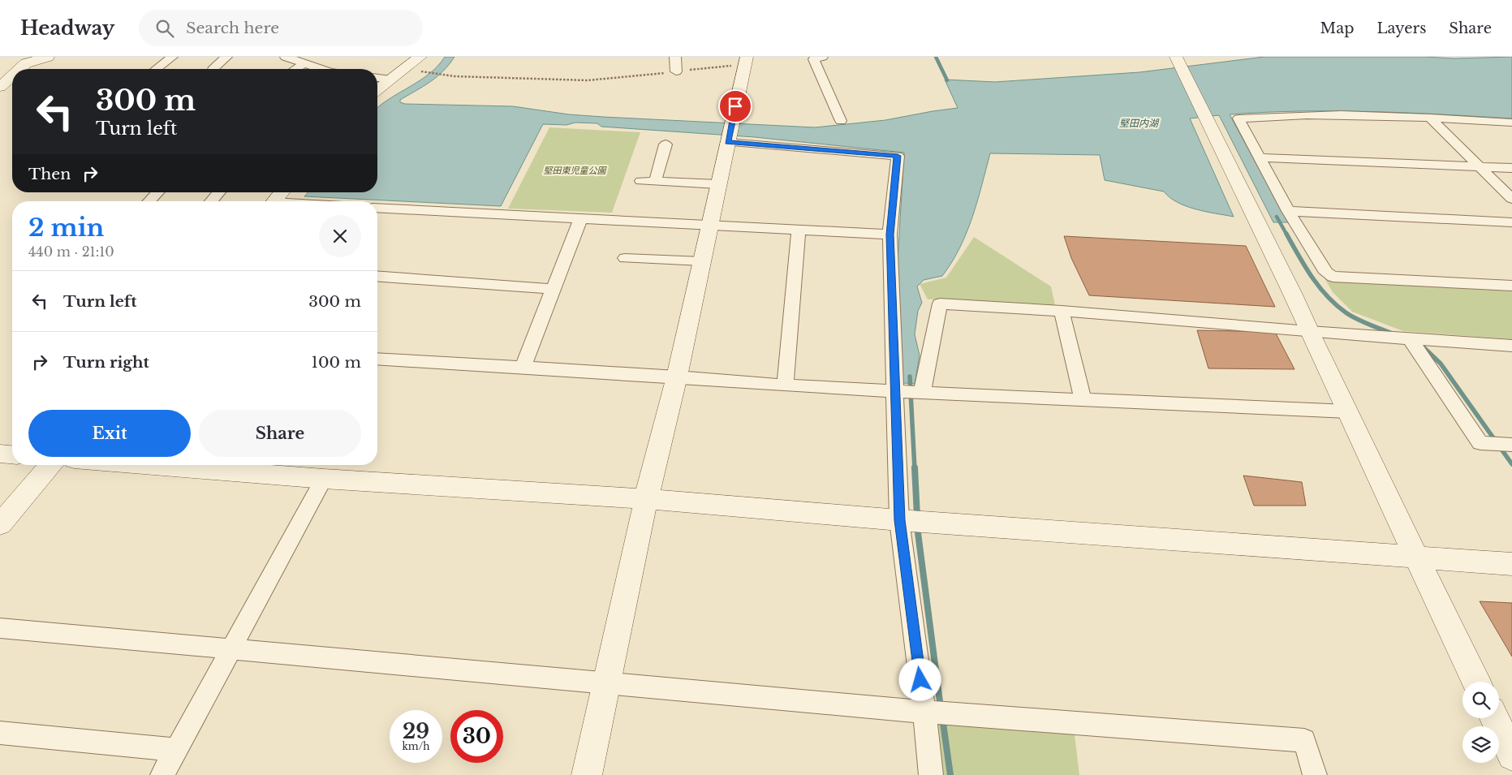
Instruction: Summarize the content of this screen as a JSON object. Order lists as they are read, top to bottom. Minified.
{"water":["堅田内湖"],"parks":["堅田東児童公園"],"page":{"header":"Headway","search":"Search here","nav":["Map","Layers","Share"],"turn":["300 m","Turn left"],"then":"Then","heading":["2 min","440 m · 21:10"],"list":[{"name":"Turn left","value":"300 m"},{"name":"Turn right","value":"100 m"}],"buttons":["Exit","Share"],"speed":"29 km/h","limit":"30"}}
